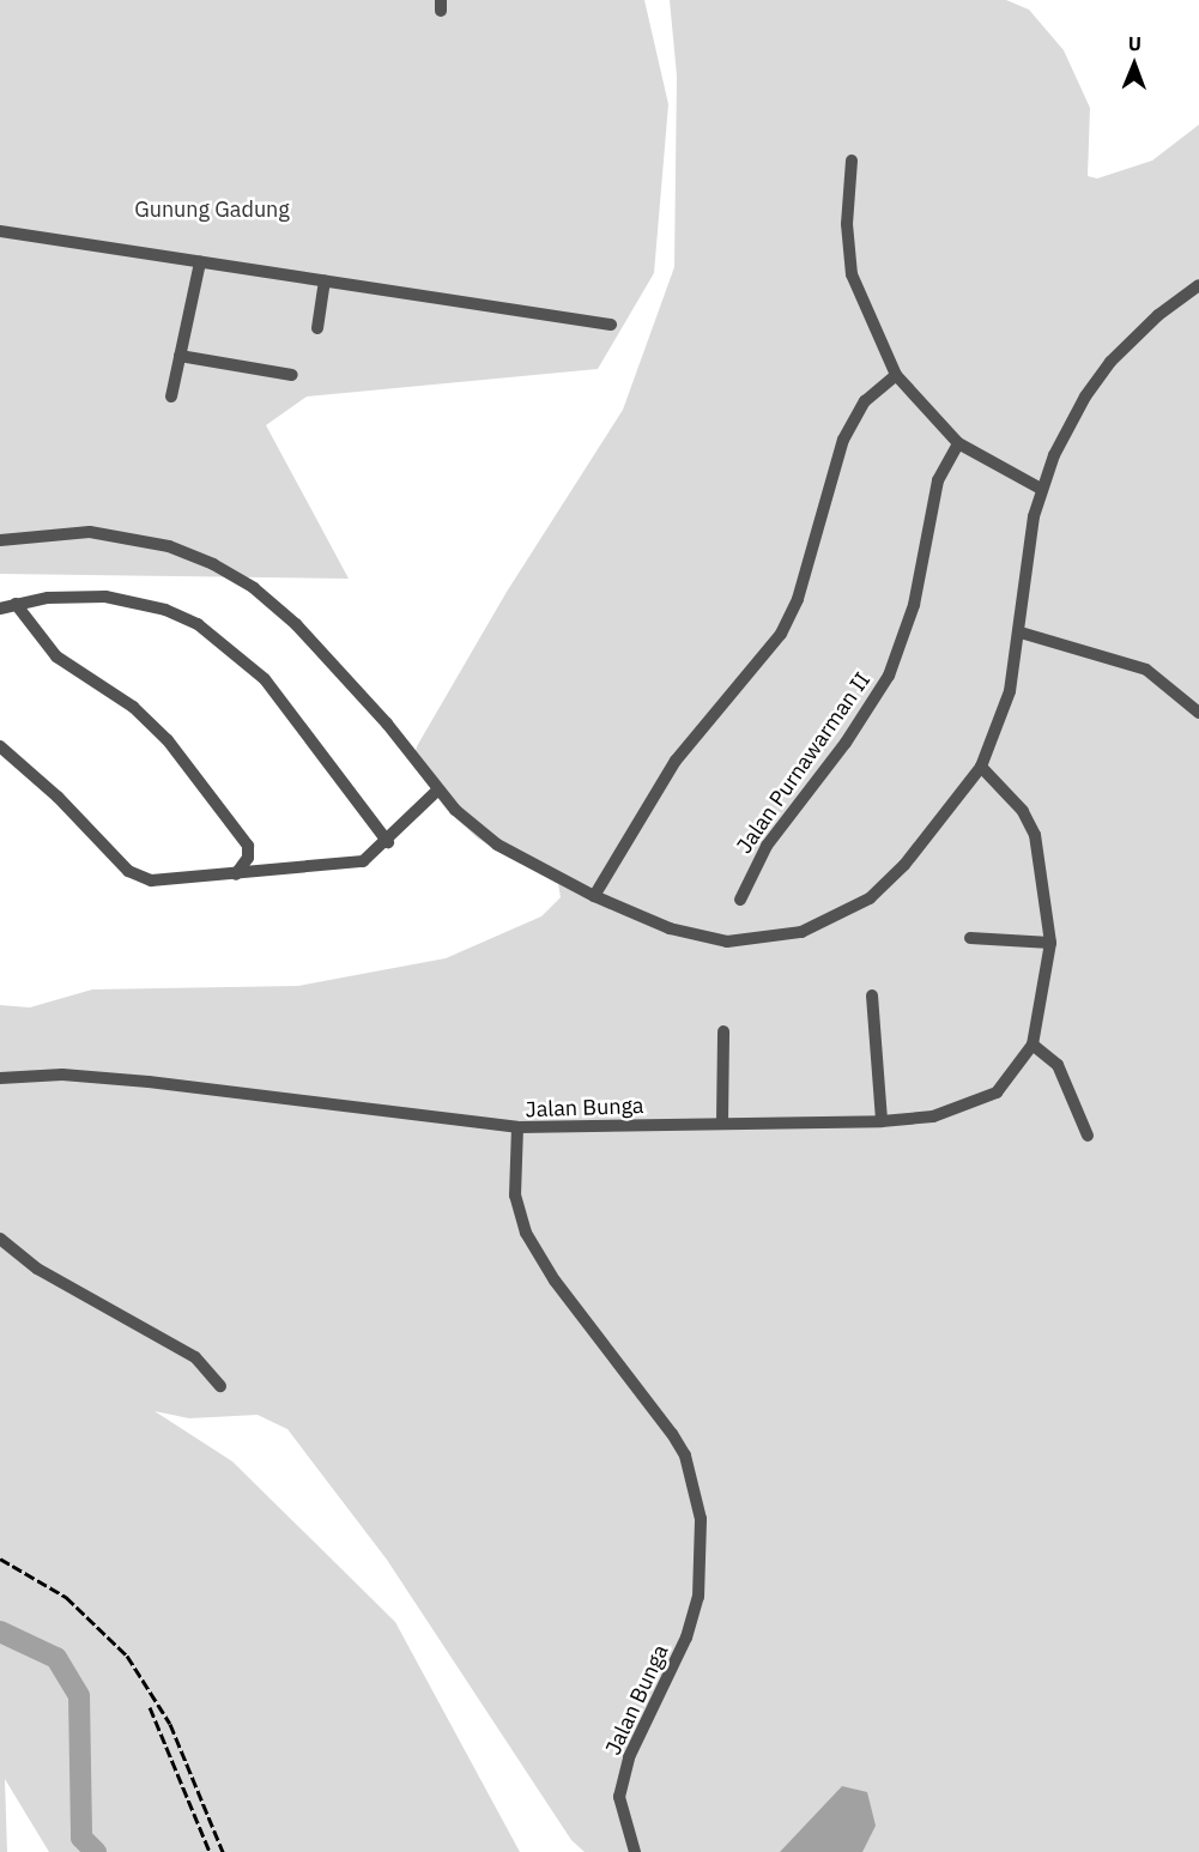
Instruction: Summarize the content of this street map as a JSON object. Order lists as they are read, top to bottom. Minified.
{"streets":{"street":["Jalan Purnawarman II","Jalan Bunga"]},"parks":["Gunung Gadung"],"north":"top"}
